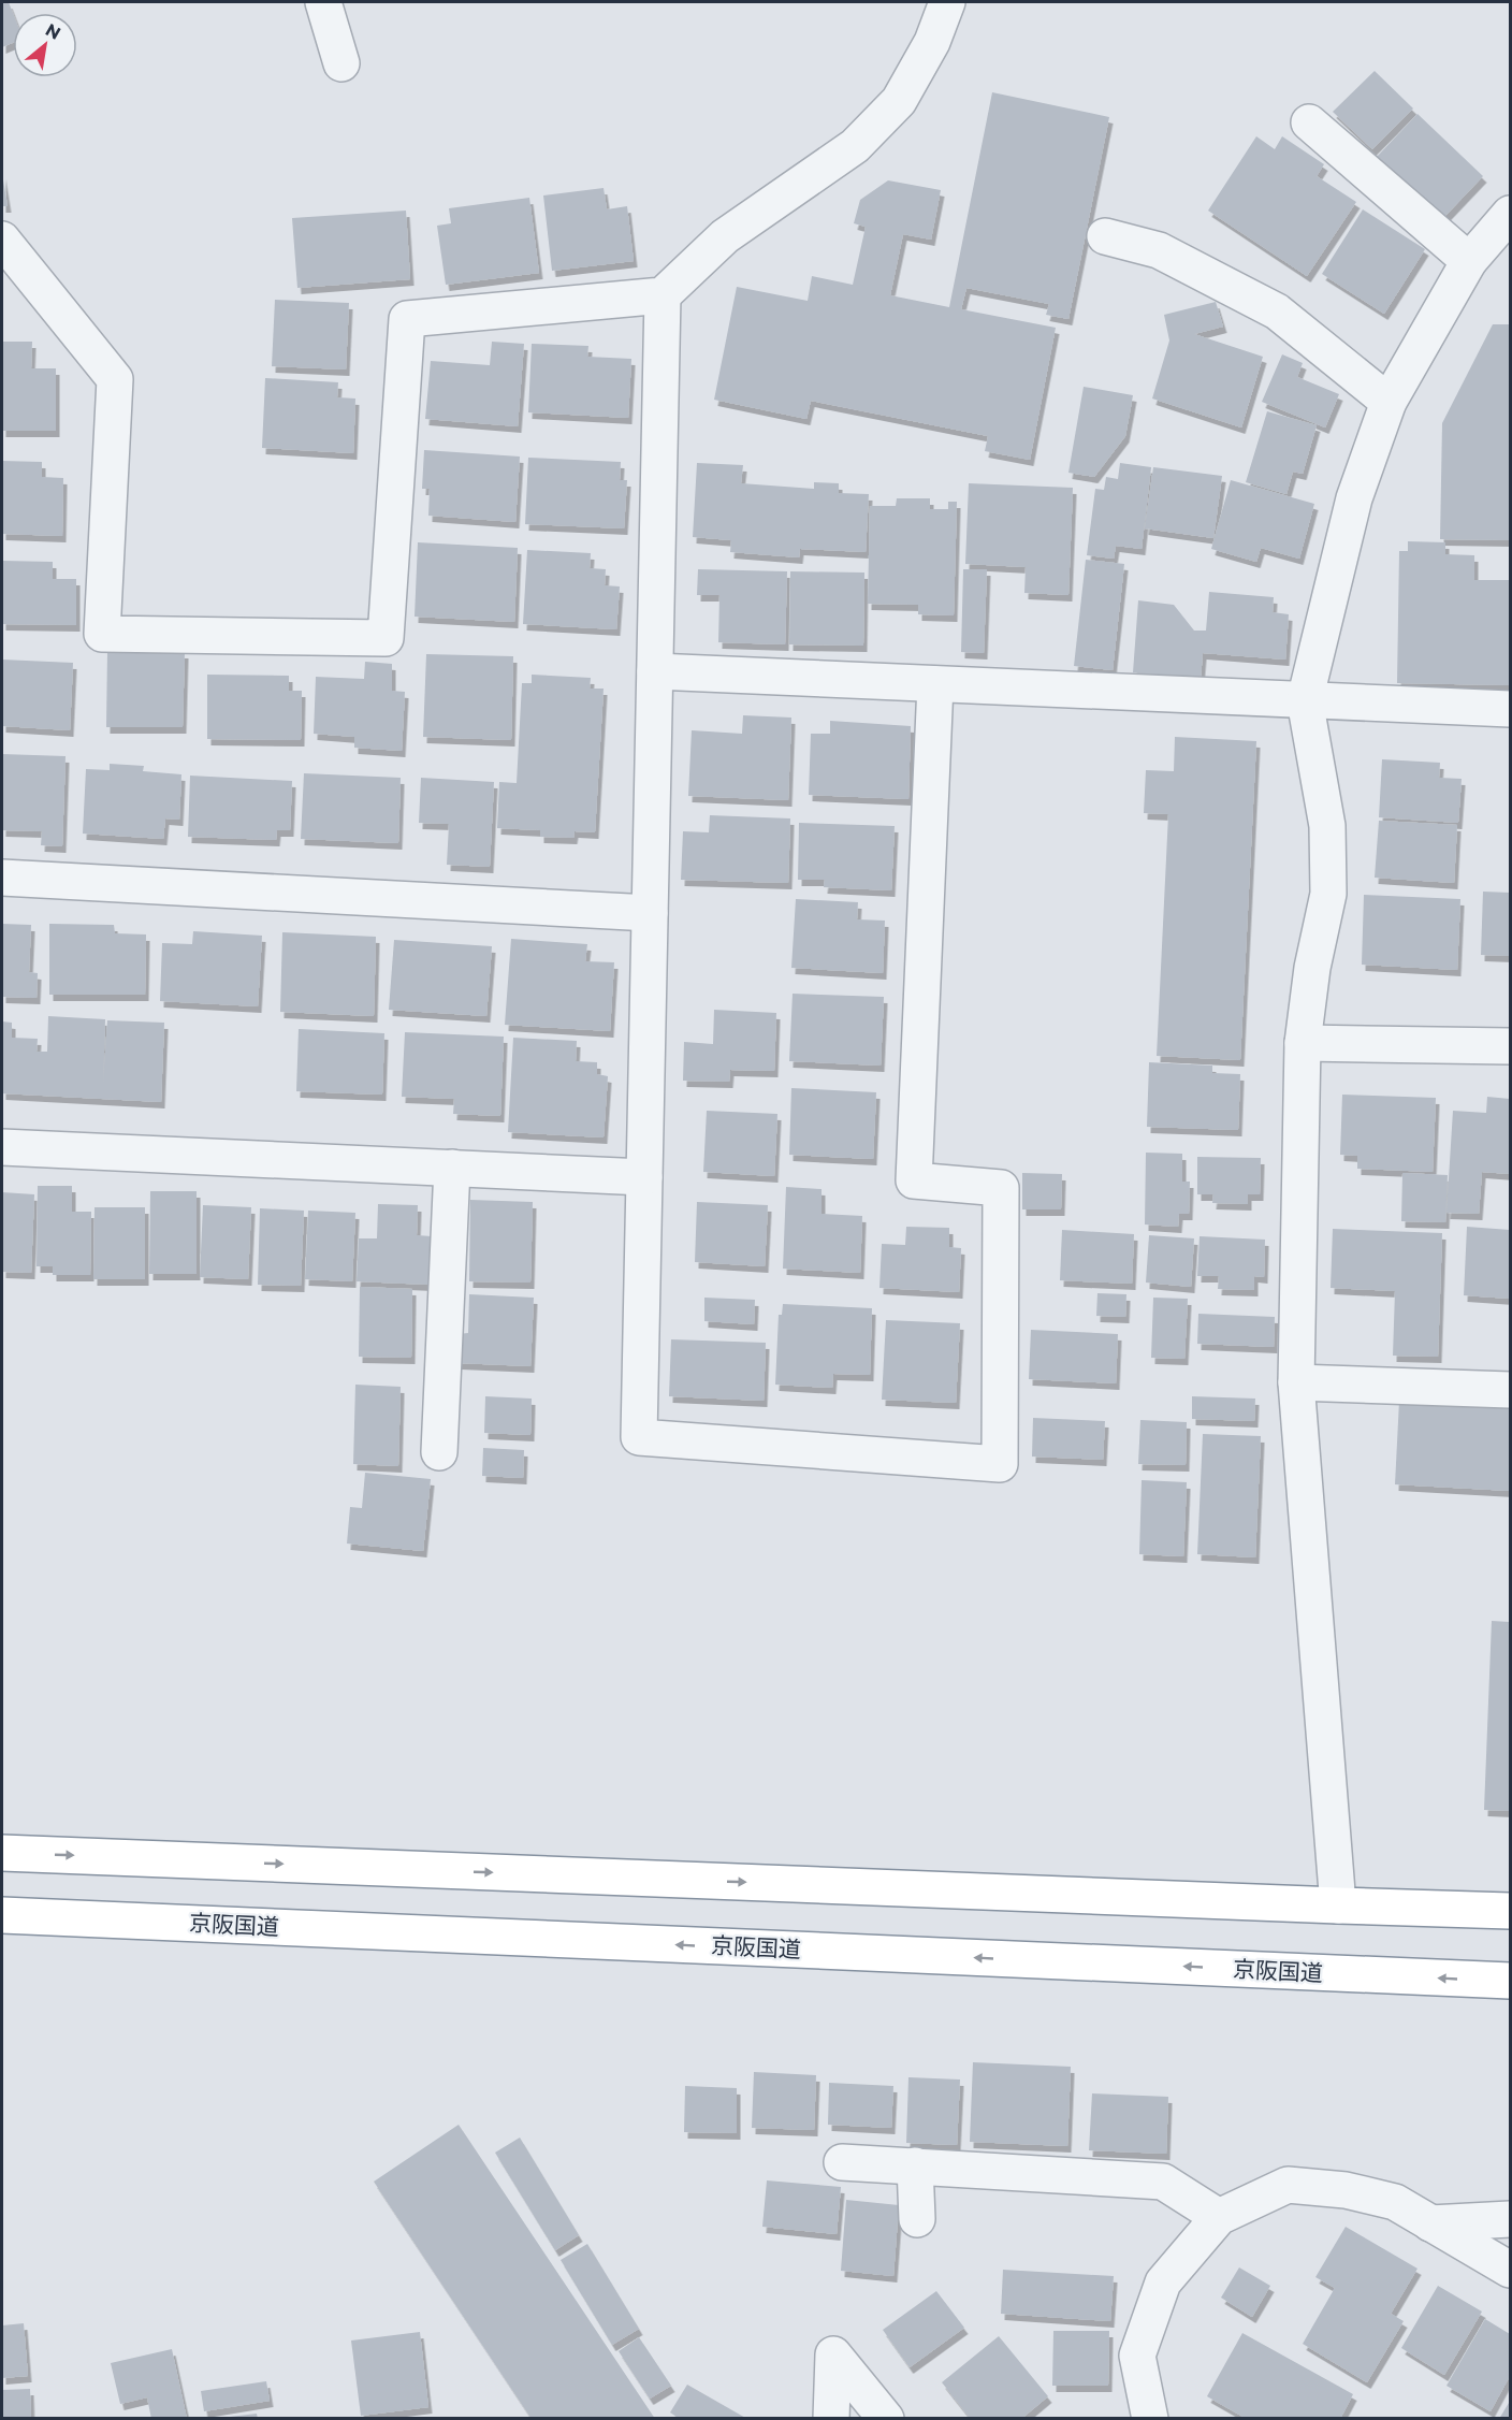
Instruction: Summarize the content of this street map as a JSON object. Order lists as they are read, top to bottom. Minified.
{"streets":{"highway":["京阪国道"]},"north":"top right"}
